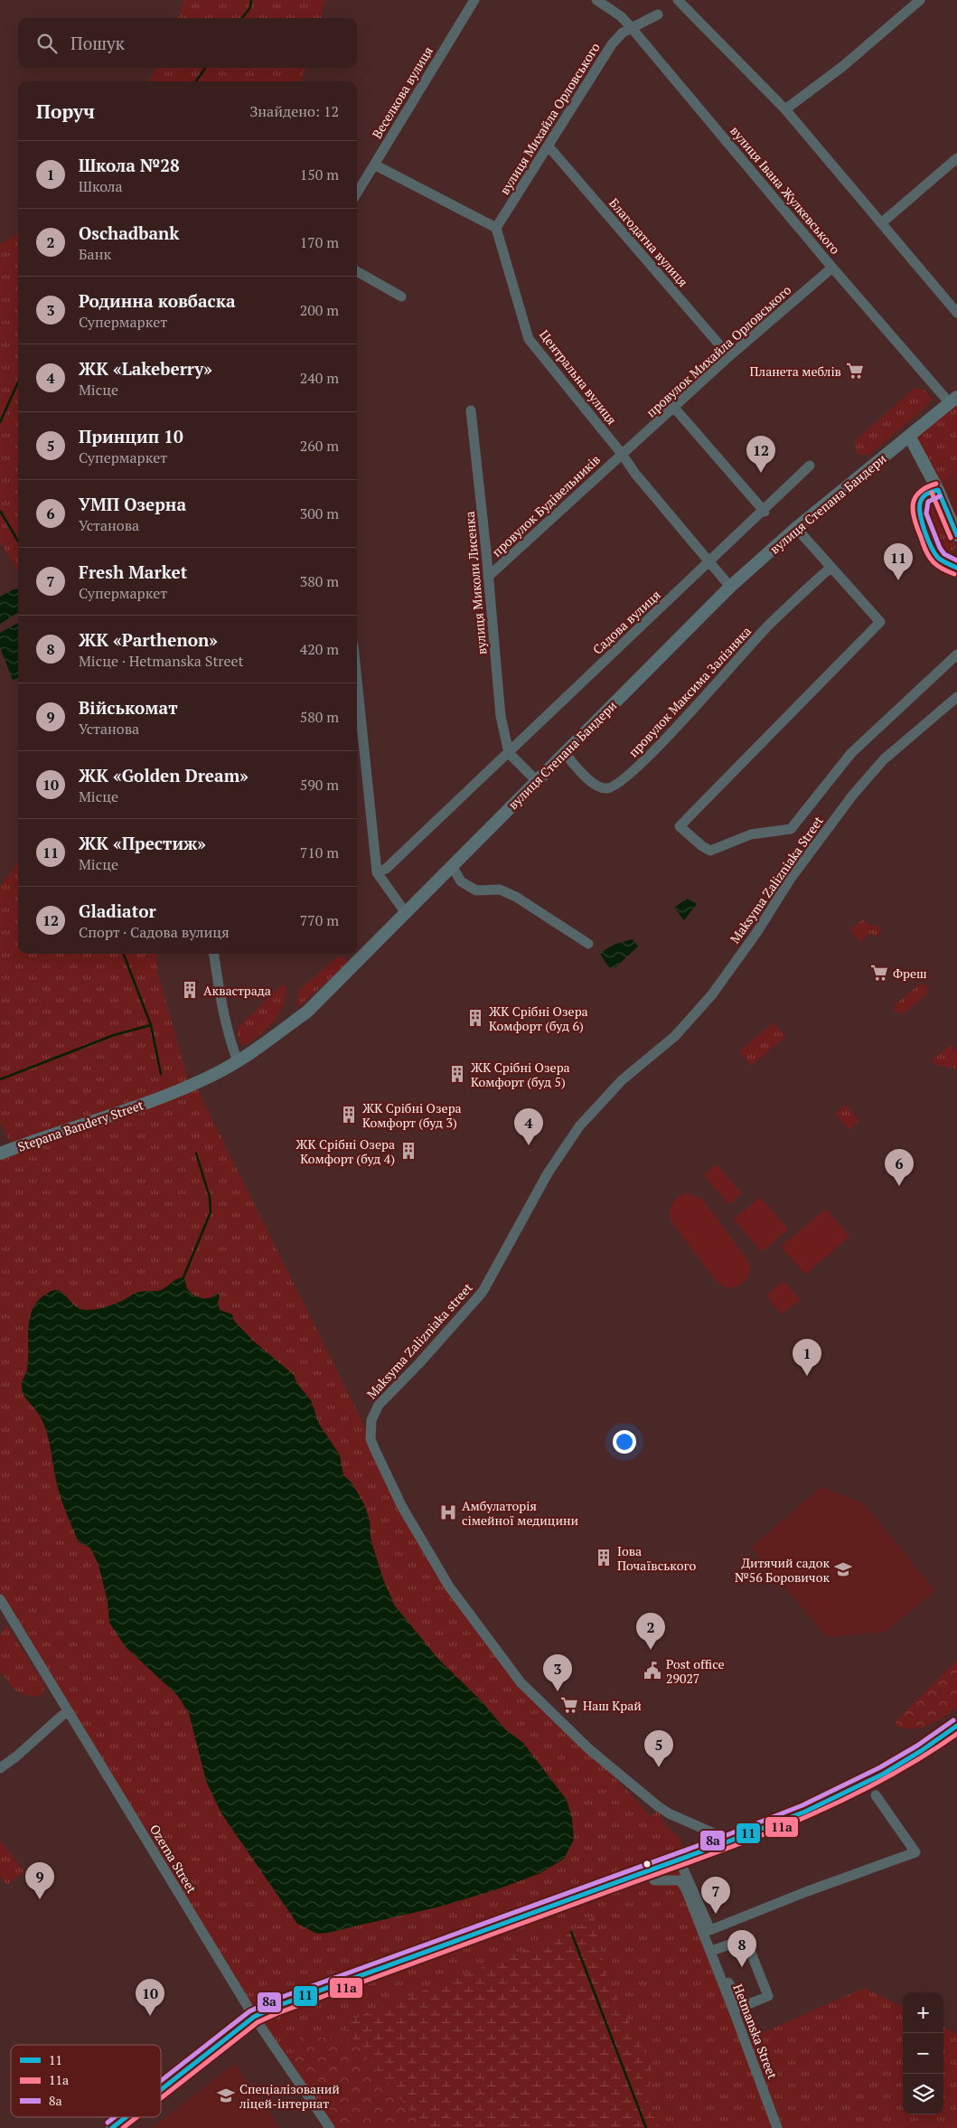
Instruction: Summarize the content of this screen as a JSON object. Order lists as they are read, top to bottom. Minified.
{"streets":{"main road":["вулиця Степана Бандери","Stepana Bandery Street"],"street":["Веселкова вулиця","вулиця Михайла Орловського","вулиця Івана Жулкевського","Благодатна вулиця","провулок Михайла Орловського","Центральна вулиця","провулок Будівельників","вулиця Миколи Лисенка","Садова вулиця","провулок Максима Залізняка","Maksyma Zalizniaka street","Ozerna Street","Hetmanska Street"]},"crossings":[["вулиця Михайла Орловського","вулиця Івана Жулкевського"],["вулиця Михайла Орловського","Благодатна вулиця"],["вулиця Михайла Орловського","Центральна вулиця"],["вулиця Івана Жулкевського","провулок Михайла Орловського"],["вулиця Івана Жулкевського","вулиця Степана Бандери"],["Благодатна вулиця","провулок Михайла Орловського"],["провулок Михайла Орловського","Центральна вулиця"],["провулок Михайла Орловського","провулок Будівельників"],["Центральна вулиця","вулиця Степана Бандери"],["Центральна вулиця","провулок Будівельників"],["Центральна вулиця","Садова вулиця"],["вулиця Степана Бандери","провулок Максима Залізняка"],["вулиця Степана Бандери","Stepana Bandery Street"],["провулок Будівельників","вулиця Миколи Лисенка"],["вулиця Миколи Лисенка","Садова вулиця"]],"places":{"supermarket":["Планета меблів","Фреш","Наш Край"],"building":["Аквастрада","ЖК Срібні Озера Комфорт (буд 6)","ЖК Срібні Озера Комфорт (буд 5)","ЖК Срібні Озера Комфорт (буд 3)","ЖК Срібні Озера Комфорт (буд 4)","Іова Почаївського"],"hospital":["Амбулаторія сімейної медицини"],"school or university":["Дитячий садок №56 Боровичок","Спеціалізований ліцей-інтернат"],"public building":["Post office 29027"]},"lines":["transit line 11а","transit line 11","transit line 8а"],"legend":["11","11а","8а"],"page":{"search":"Пошук","heading":["Поруч","Знайдено: 12"],"list":[{"mark":"1","name":"Школа №28","note":"Школа","value":"150 m"},{"mark":"2","name":"Oschadbank","note":"Банк","value":"170 m"},{"mark":"3","name":"Родинна ковбаска","note":"Супермаркет","value":"200 m"},{"mark":"4","name":"ЖК «Lakeberry»","note":"Місце","value":"240 m"},{"mark":"5","name":"Принцип 10","note":"Супермаркет","value":"260 m"},{"mark":"6","name":"УМП Озерна","note":"Установа","value":"300 m"},{"mark":"7","name":"Fresh Market","note":"Супермаркет","value":"380 m"},{"mark":"8","name":"ЖК «Parthenon»","note":"Місце · Hetmanska Street","value":"420 m"},{"mark":"9","name":"Військомат","note":"Установа","value":"580 m"},{"mark":"10","name":"ЖК «Golden Dream»","note":"Місце","value":"590 m"},{"mark":"11","name":"ЖК «Престиж»","note":"Місце","value":"710 m"},{"mark":"12","name":"Gladiator","note":"Спорт · Садова вулиця","value":"770 m"}],"pins":["12","11","4","6","1","2","3","5","9","7","8","10"],"map_buttons":["+","−"]}}
